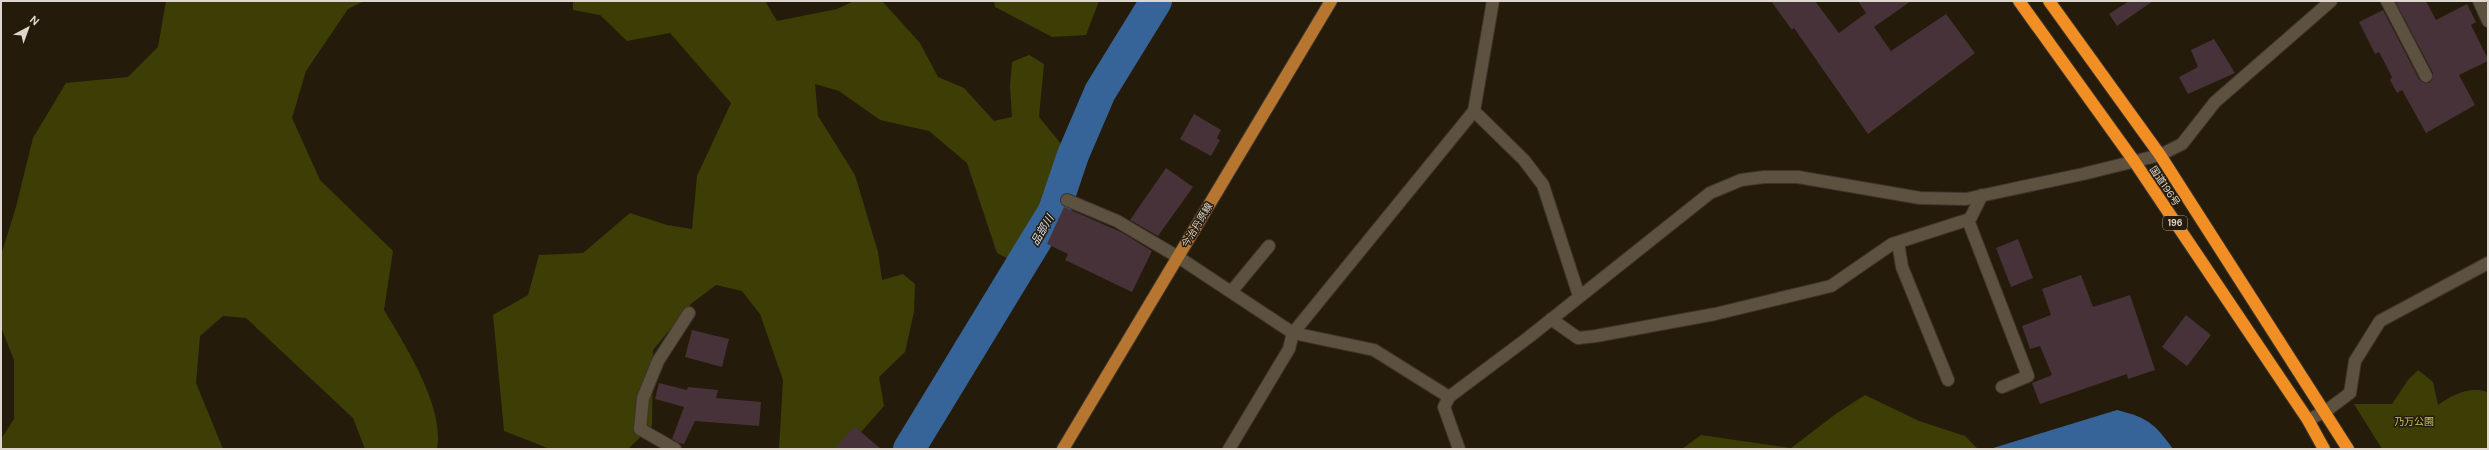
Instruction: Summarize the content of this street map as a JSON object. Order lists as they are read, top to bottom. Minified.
{"streets":{"highway":["国道196号","196"],"main road":["今治丹原線"]},"water":["品部川"],"parks":["乃万公園"],"north":"top right"}
